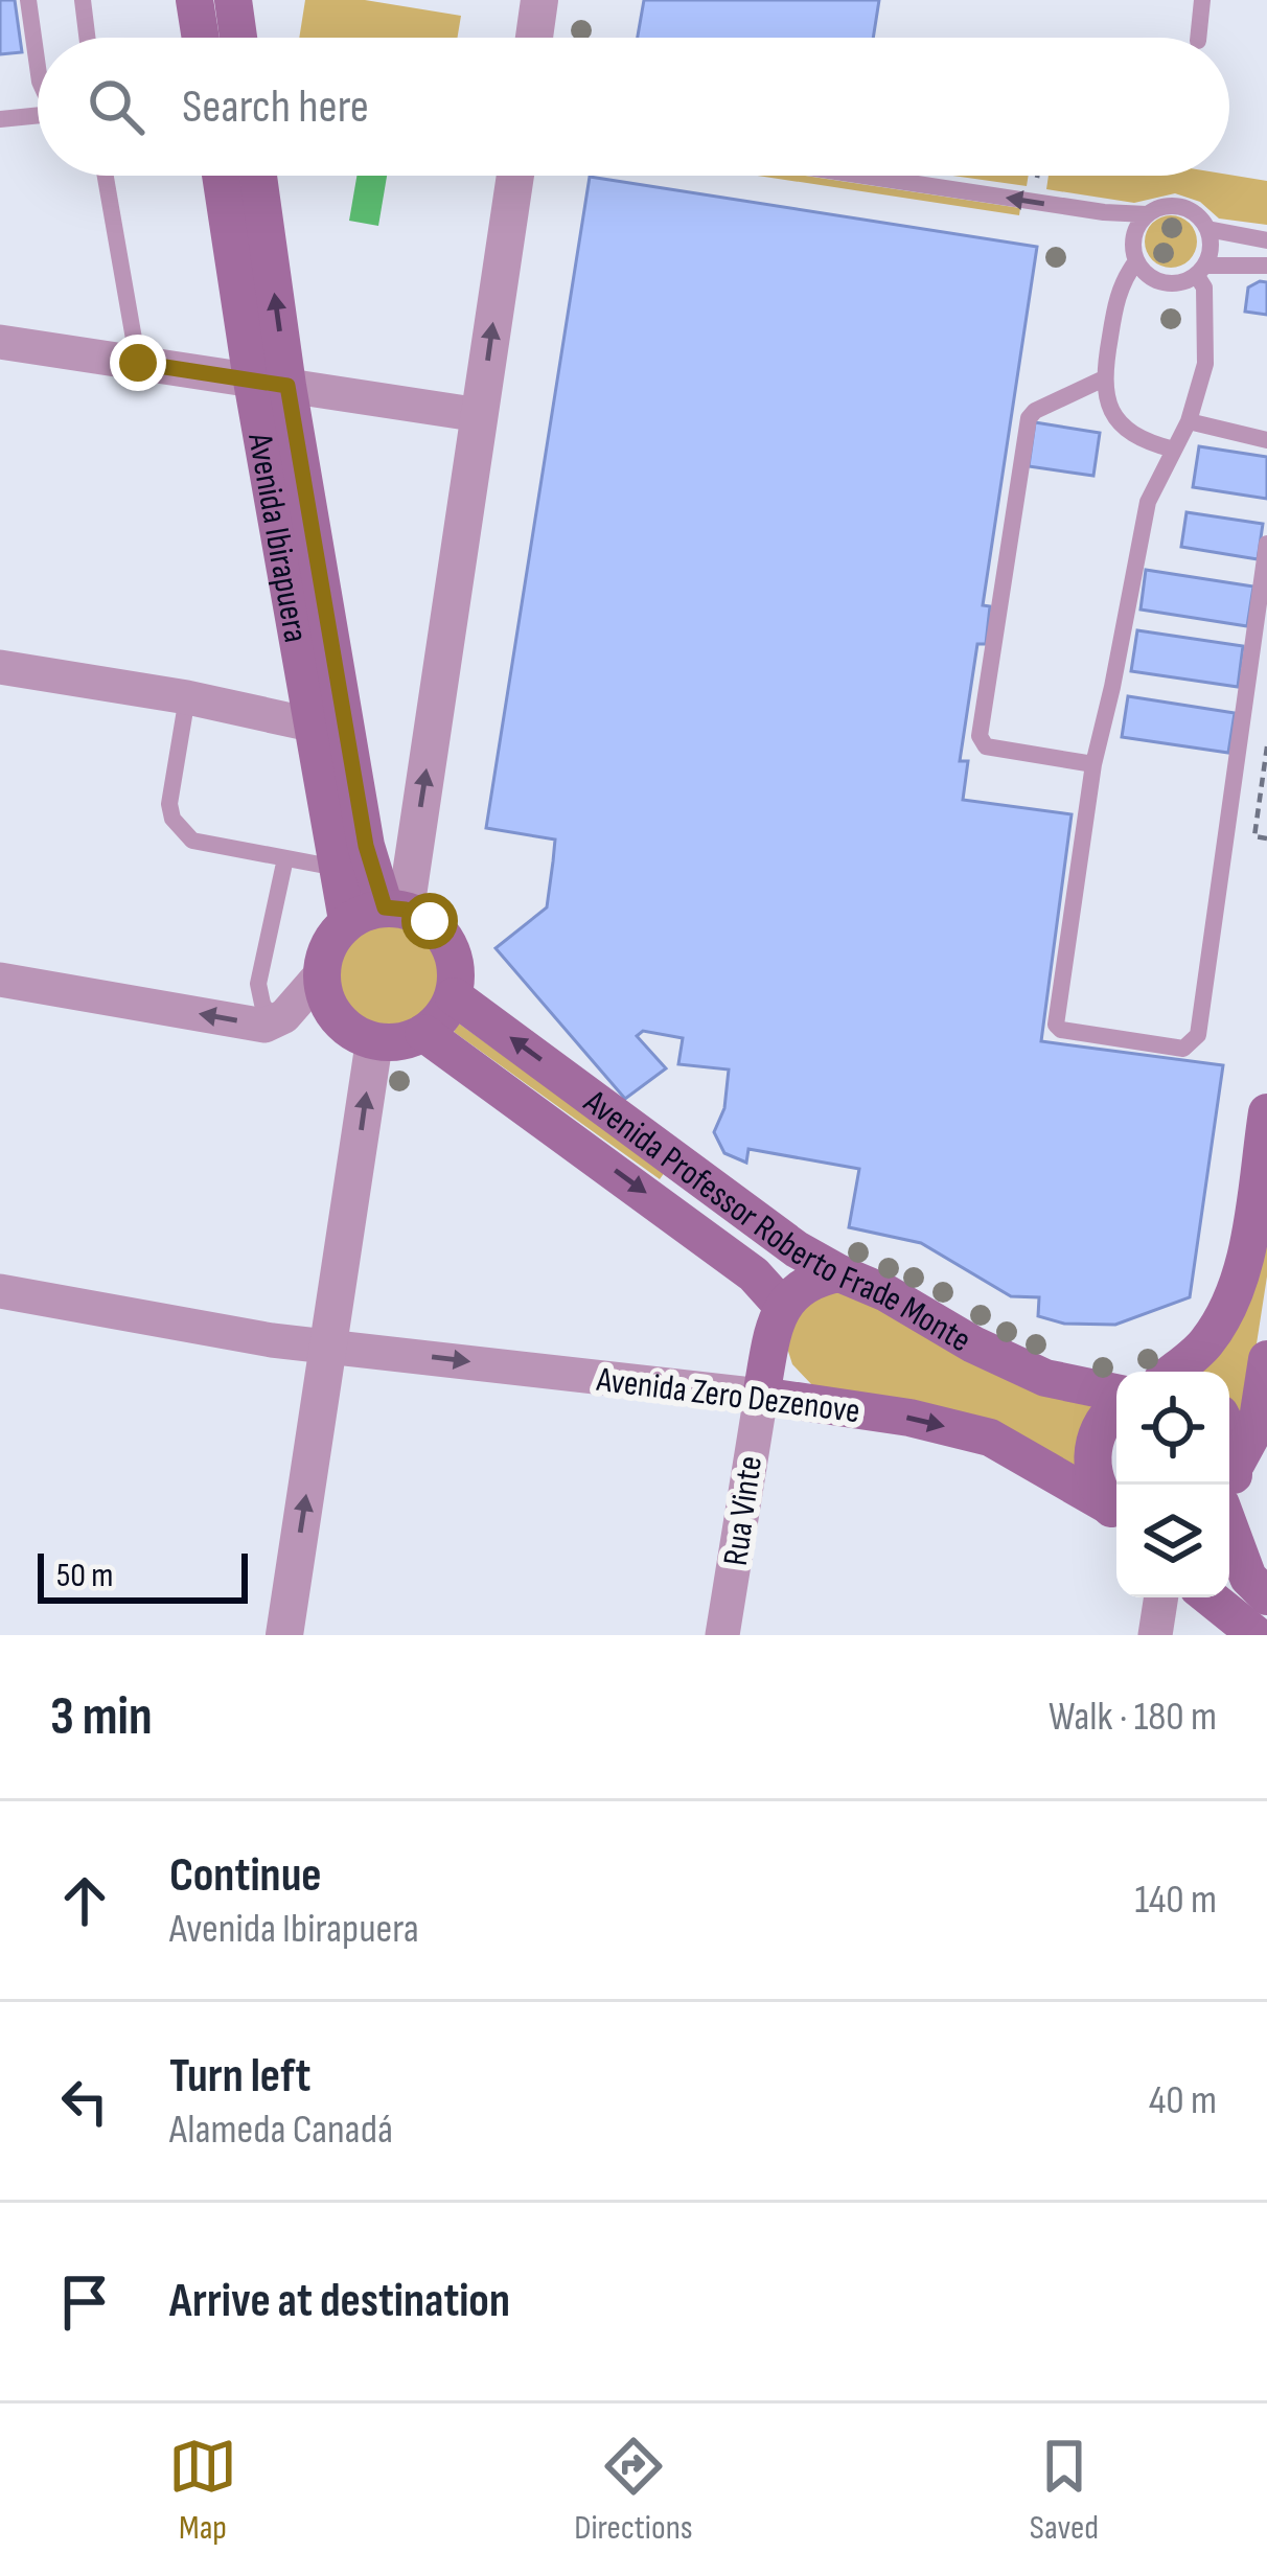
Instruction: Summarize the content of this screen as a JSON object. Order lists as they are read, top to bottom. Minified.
{"streets":{"main road":["Avenida Ibirapuera","Avenida Professor Roberto Frade Monte","Avenida Zero Dezenove","Rua Vinte"]},"crossings":[["Avenida Ibirapuera","Avenida Professor Roberto Frade Monte"],["Avenida Professor Roberto Frade Monte","Avenida Zero Dezenove"],["Avenida Professor Roberto Frade Monte","Rua Vinte"],["Avenida Zero Dezenove","Rua Vinte"]],"one_way":["Avenida Zero Dezenove"],"scale_bar":"50 m","page":{"search":"Search here","scale":"50 m","heading":["3 min","Walk · 180 m"],"list":[["Continue","Avenida Ibirapuera","140 m"],["Turn left","Alameda Canadá","40 m"],"Arrive at destination"],"nav":["Map","Directions","Saved"]}}
